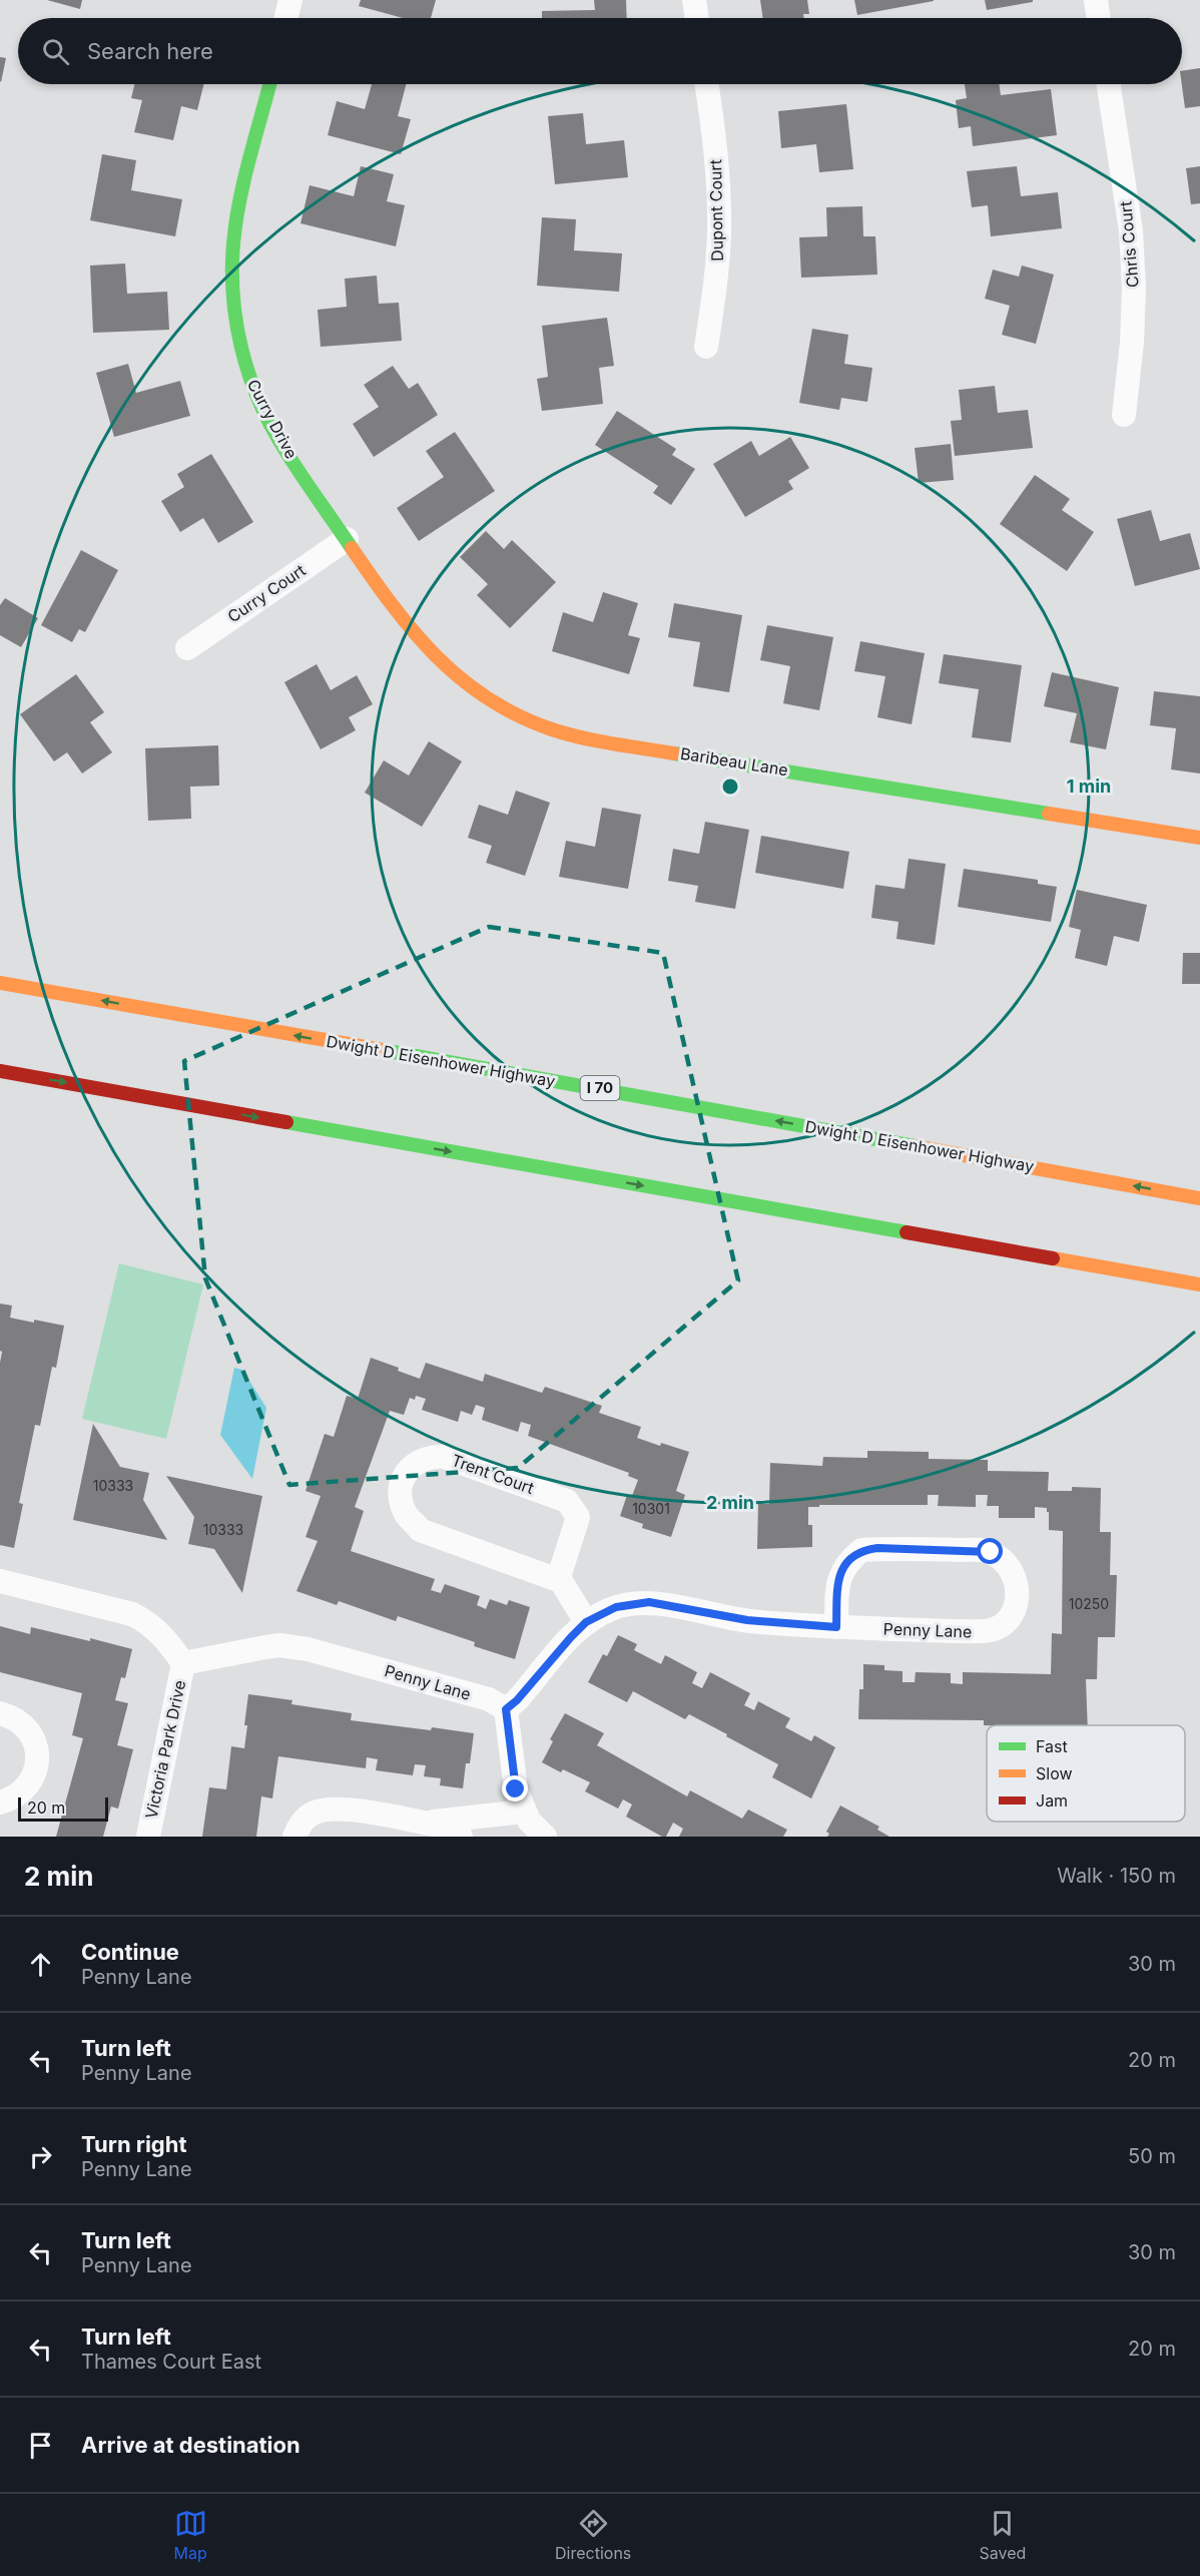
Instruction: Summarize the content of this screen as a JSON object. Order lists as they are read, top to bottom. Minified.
{"streets":{"main road":["Curry Drive","Baribeau Lane","Dwight D Eisenhower Highway","I 70"],"street":["Dupont Court","Chris Court","Curry Court","Trent Court","Penny Lane","Victoria Park Drive"]},"crossings":[["Curry Drive","Curry Court"],["Curry Drive","Baribeau Lane"],["Curry Court","Baribeau Lane"],["Penny Lane","Victoria Park Drive"]],"house_numbers":["10333","10301","10333","10250"],"legend":["Fast","Slow","Jam"],"scale_bar":"20 m","page":{"search":"Search here","scale":"20 m","heading":["2 min","Walk · 150 m"],"list":[["Continue","Penny Lane","30 m"],["Turn left","Penny Lane","20 m"],["Turn right","Penny Lane","50 m"],["Turn left","Penny Lane","30 m"],["Turn left","Thames Court East","20 m"],"Arrive at destination"],"nav":["Map","Directions","Saved"]},"rings":["1 min","2 min"]}
